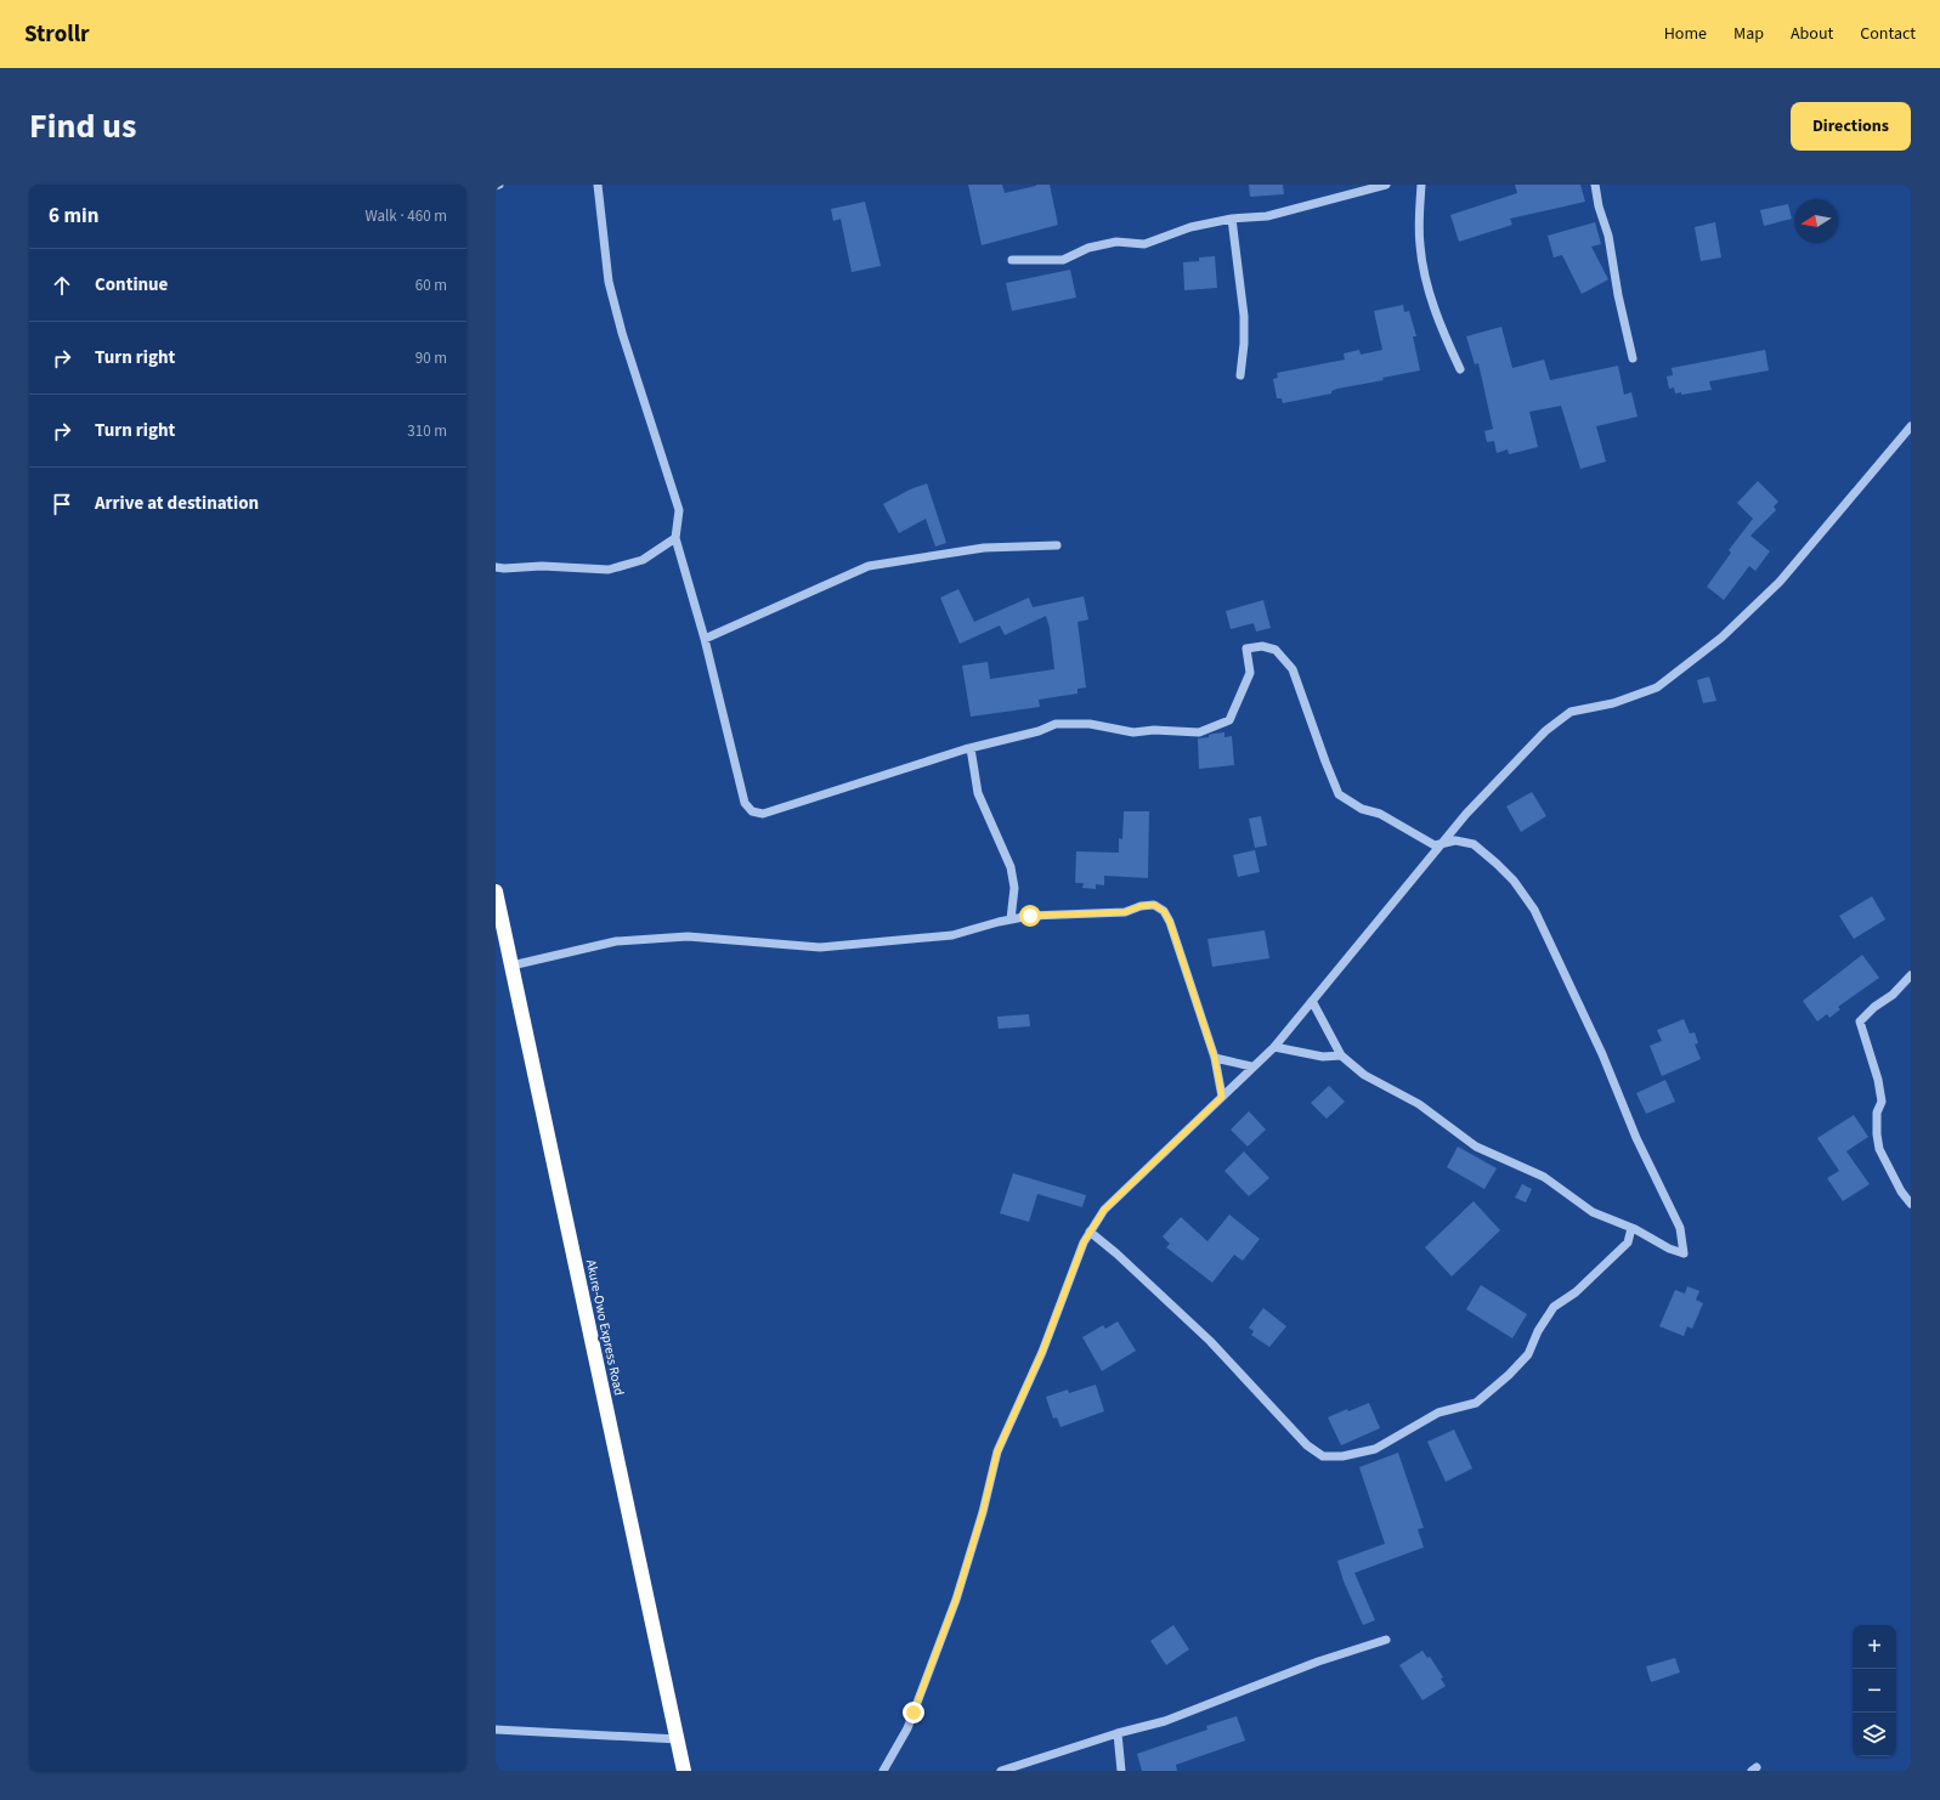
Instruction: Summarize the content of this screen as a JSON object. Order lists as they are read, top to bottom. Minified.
{"streets":{"highway":["Akure-Owo Express Road"]},"north":"left","page":{"header":"Strollr","nav":["Home","Map","About","Contact"],"title":"Find us","buttons":"Directions","heading":["6 min","Walk · 460 m"],"list":[["Continue","60 m"],["Turn right","90 m"],["Turn right","310 m"],"Arrive at destination"],"map_buttons":["+","−"]}}
